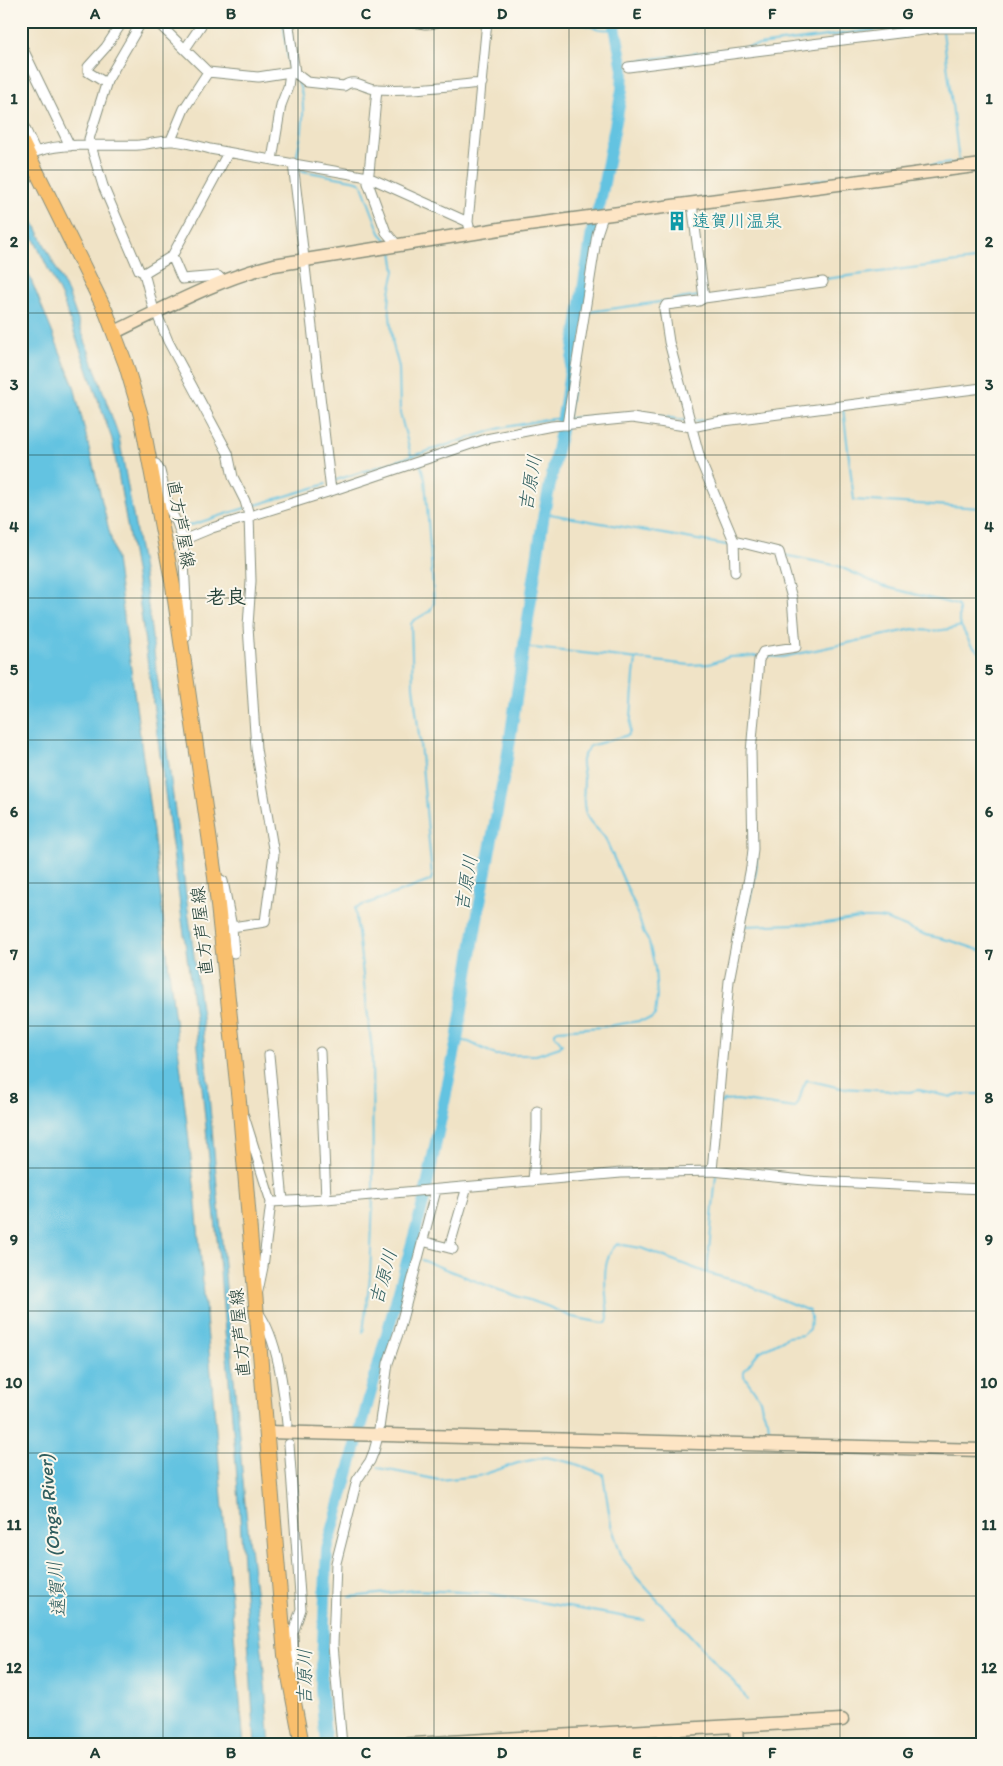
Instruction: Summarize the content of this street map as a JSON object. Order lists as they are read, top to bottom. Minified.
{"streets":{"main road":["直方芦屋線"]},"districts":["老良"],"water":["吉原川","遠賀川 (Onga River)"],"places":{"building":["遠賀川温泉"]},"grid":{"columns":["A","B","C","D","E","F","G"],"rows":["1","2","3","4","5","6","7","8","9","10","11","12"]}}
